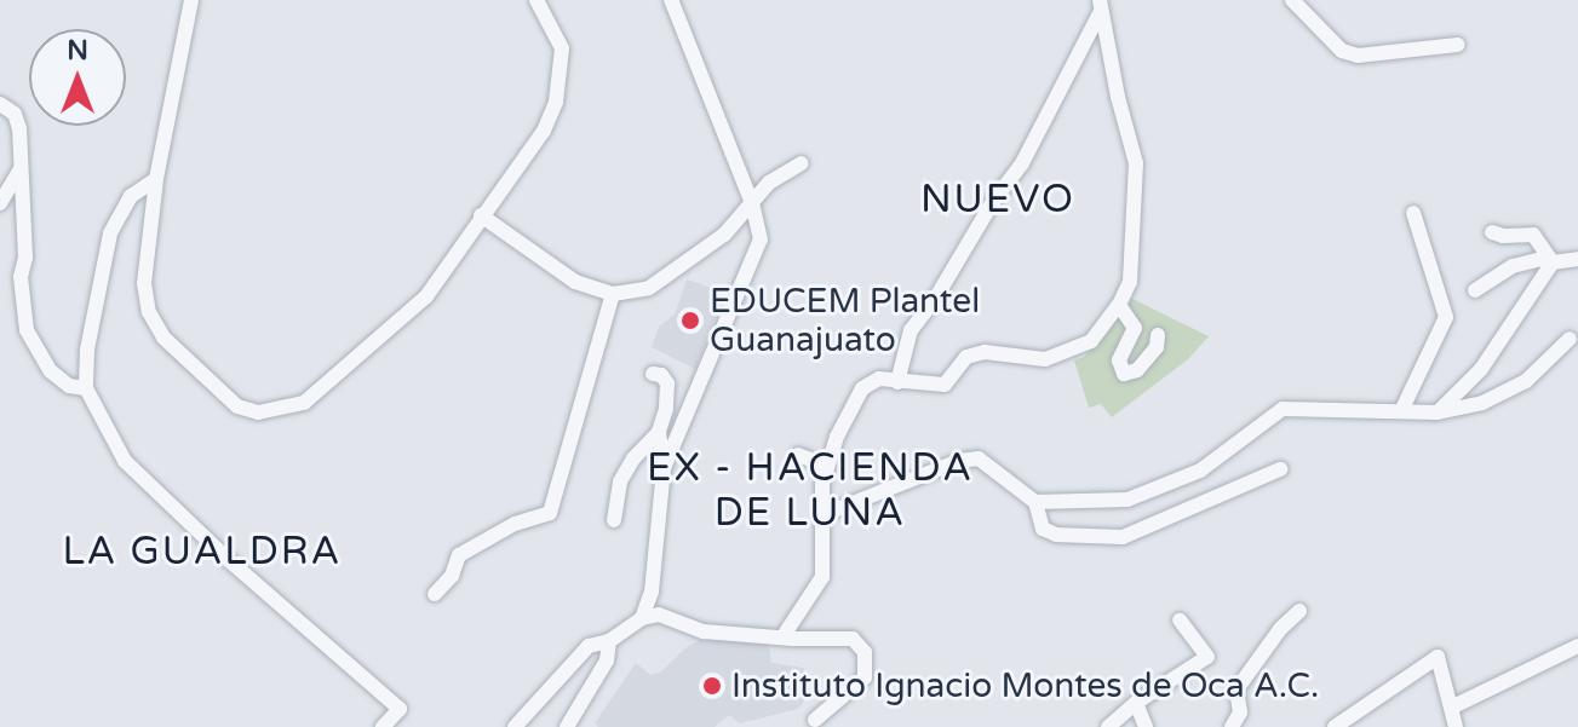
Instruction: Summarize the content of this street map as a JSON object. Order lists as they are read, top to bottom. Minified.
{"districts":["NUEVO","EX - HACIENDA DE LUNA","LA GUALDRA"],"places":["EDUCEM Plantel Guanajuato","Instituto Ignacio Montes de Oca A.C."],"north":"top"}
